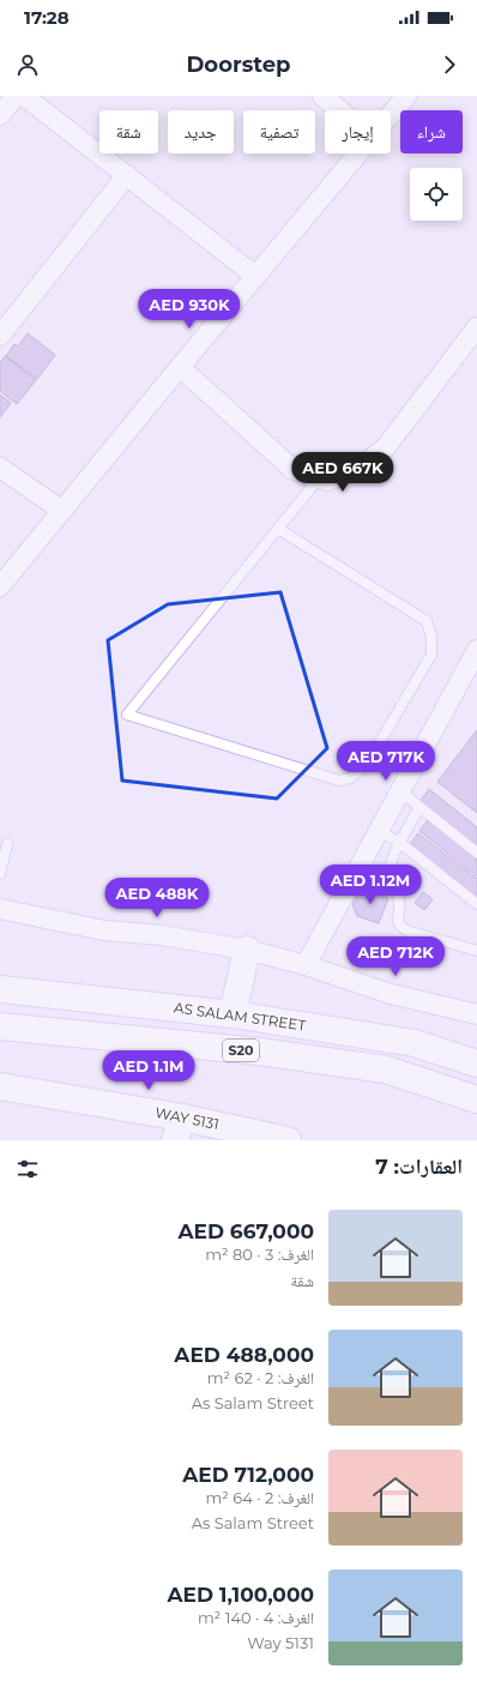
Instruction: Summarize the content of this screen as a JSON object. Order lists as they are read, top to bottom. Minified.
{"streets":{"main road":["AS SALAM STREET","S20","WAY 5131"]},"page":{"status":"17:28","header":"Doorstep","chip":["شراء","إيجار","تصفية","جديد","شقة"],"price":["AED 930K","AED 667K","AED 717K","AED 1.12M","AED 488K","AED 712K","AED 1.1M"],"heading":"العقارات: 7","list":[{"name":"AED 667,000","note":"الغرف: 3 · 80 m² · شقة"},{"name":"AED 488,000","note":"الغرف: 2 · 62 m² · As Salam Street"},{"name":"AED 712,000","note":"الغرف: 2 · 64 m² · As Salam Street"},{"name":"AED 1,100,000","note":"الغرف: 4 · 140 m² · Way 5131"}]}}
